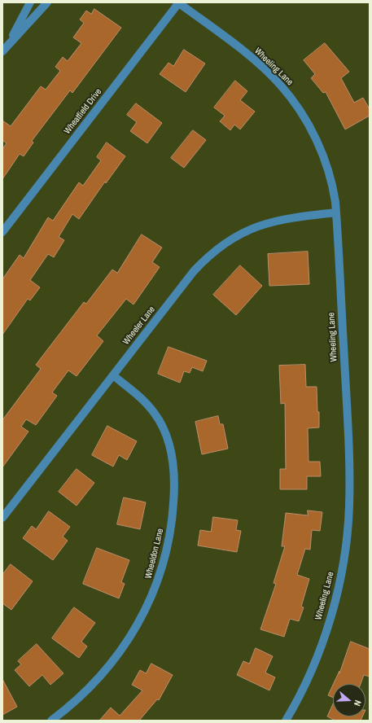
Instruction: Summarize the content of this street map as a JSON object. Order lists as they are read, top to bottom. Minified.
{"streets":{"street":["Wheeling Lane","Wheatfield Drive","Wheeler Lane","Wheeldon Lane"]},"crossings":[["Wheeling Lane","Wheatfield Drive"],["Wheeling Lane","Wheeler Lane"],["Wheeler Lane","Wheeldon Lane"]],"north":"right"}
